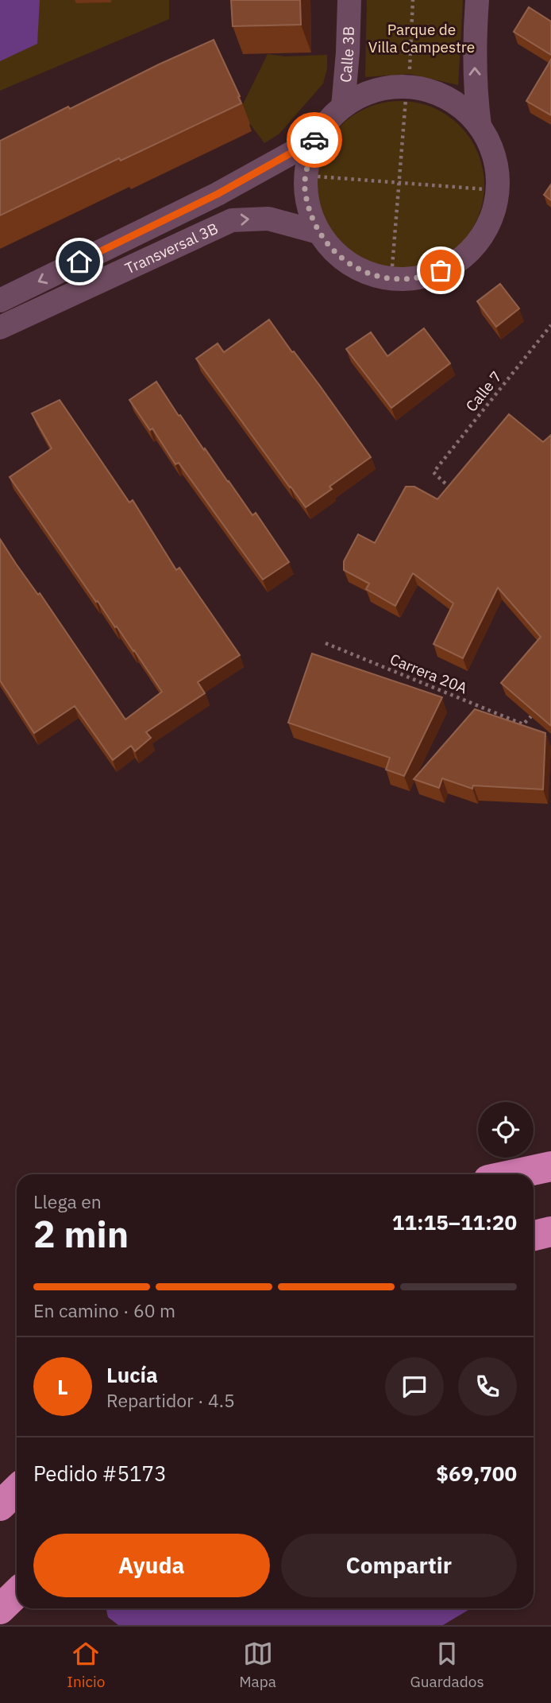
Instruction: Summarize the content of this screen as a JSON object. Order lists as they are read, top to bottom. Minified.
{"streets":{"street":["Calle 3B","Transversal 3B"],"path":["Calle 7","Carrera 20A"]},"crossings":[["Calle 3B","Transversal 3B"]],"parks":["Parque de Villa Campestre"],"page":{"heading":["2 min","Llega en","11:15–11:20"],"panel":["Lucía","Repartidor · 4.5","Pedido #5173","$69,700"],"bar":"En camino · 60 m","round":"L","buttons":["Ayuda","Compartir"],"tabs":["Inicio","Mapa","Guardados"]}}
